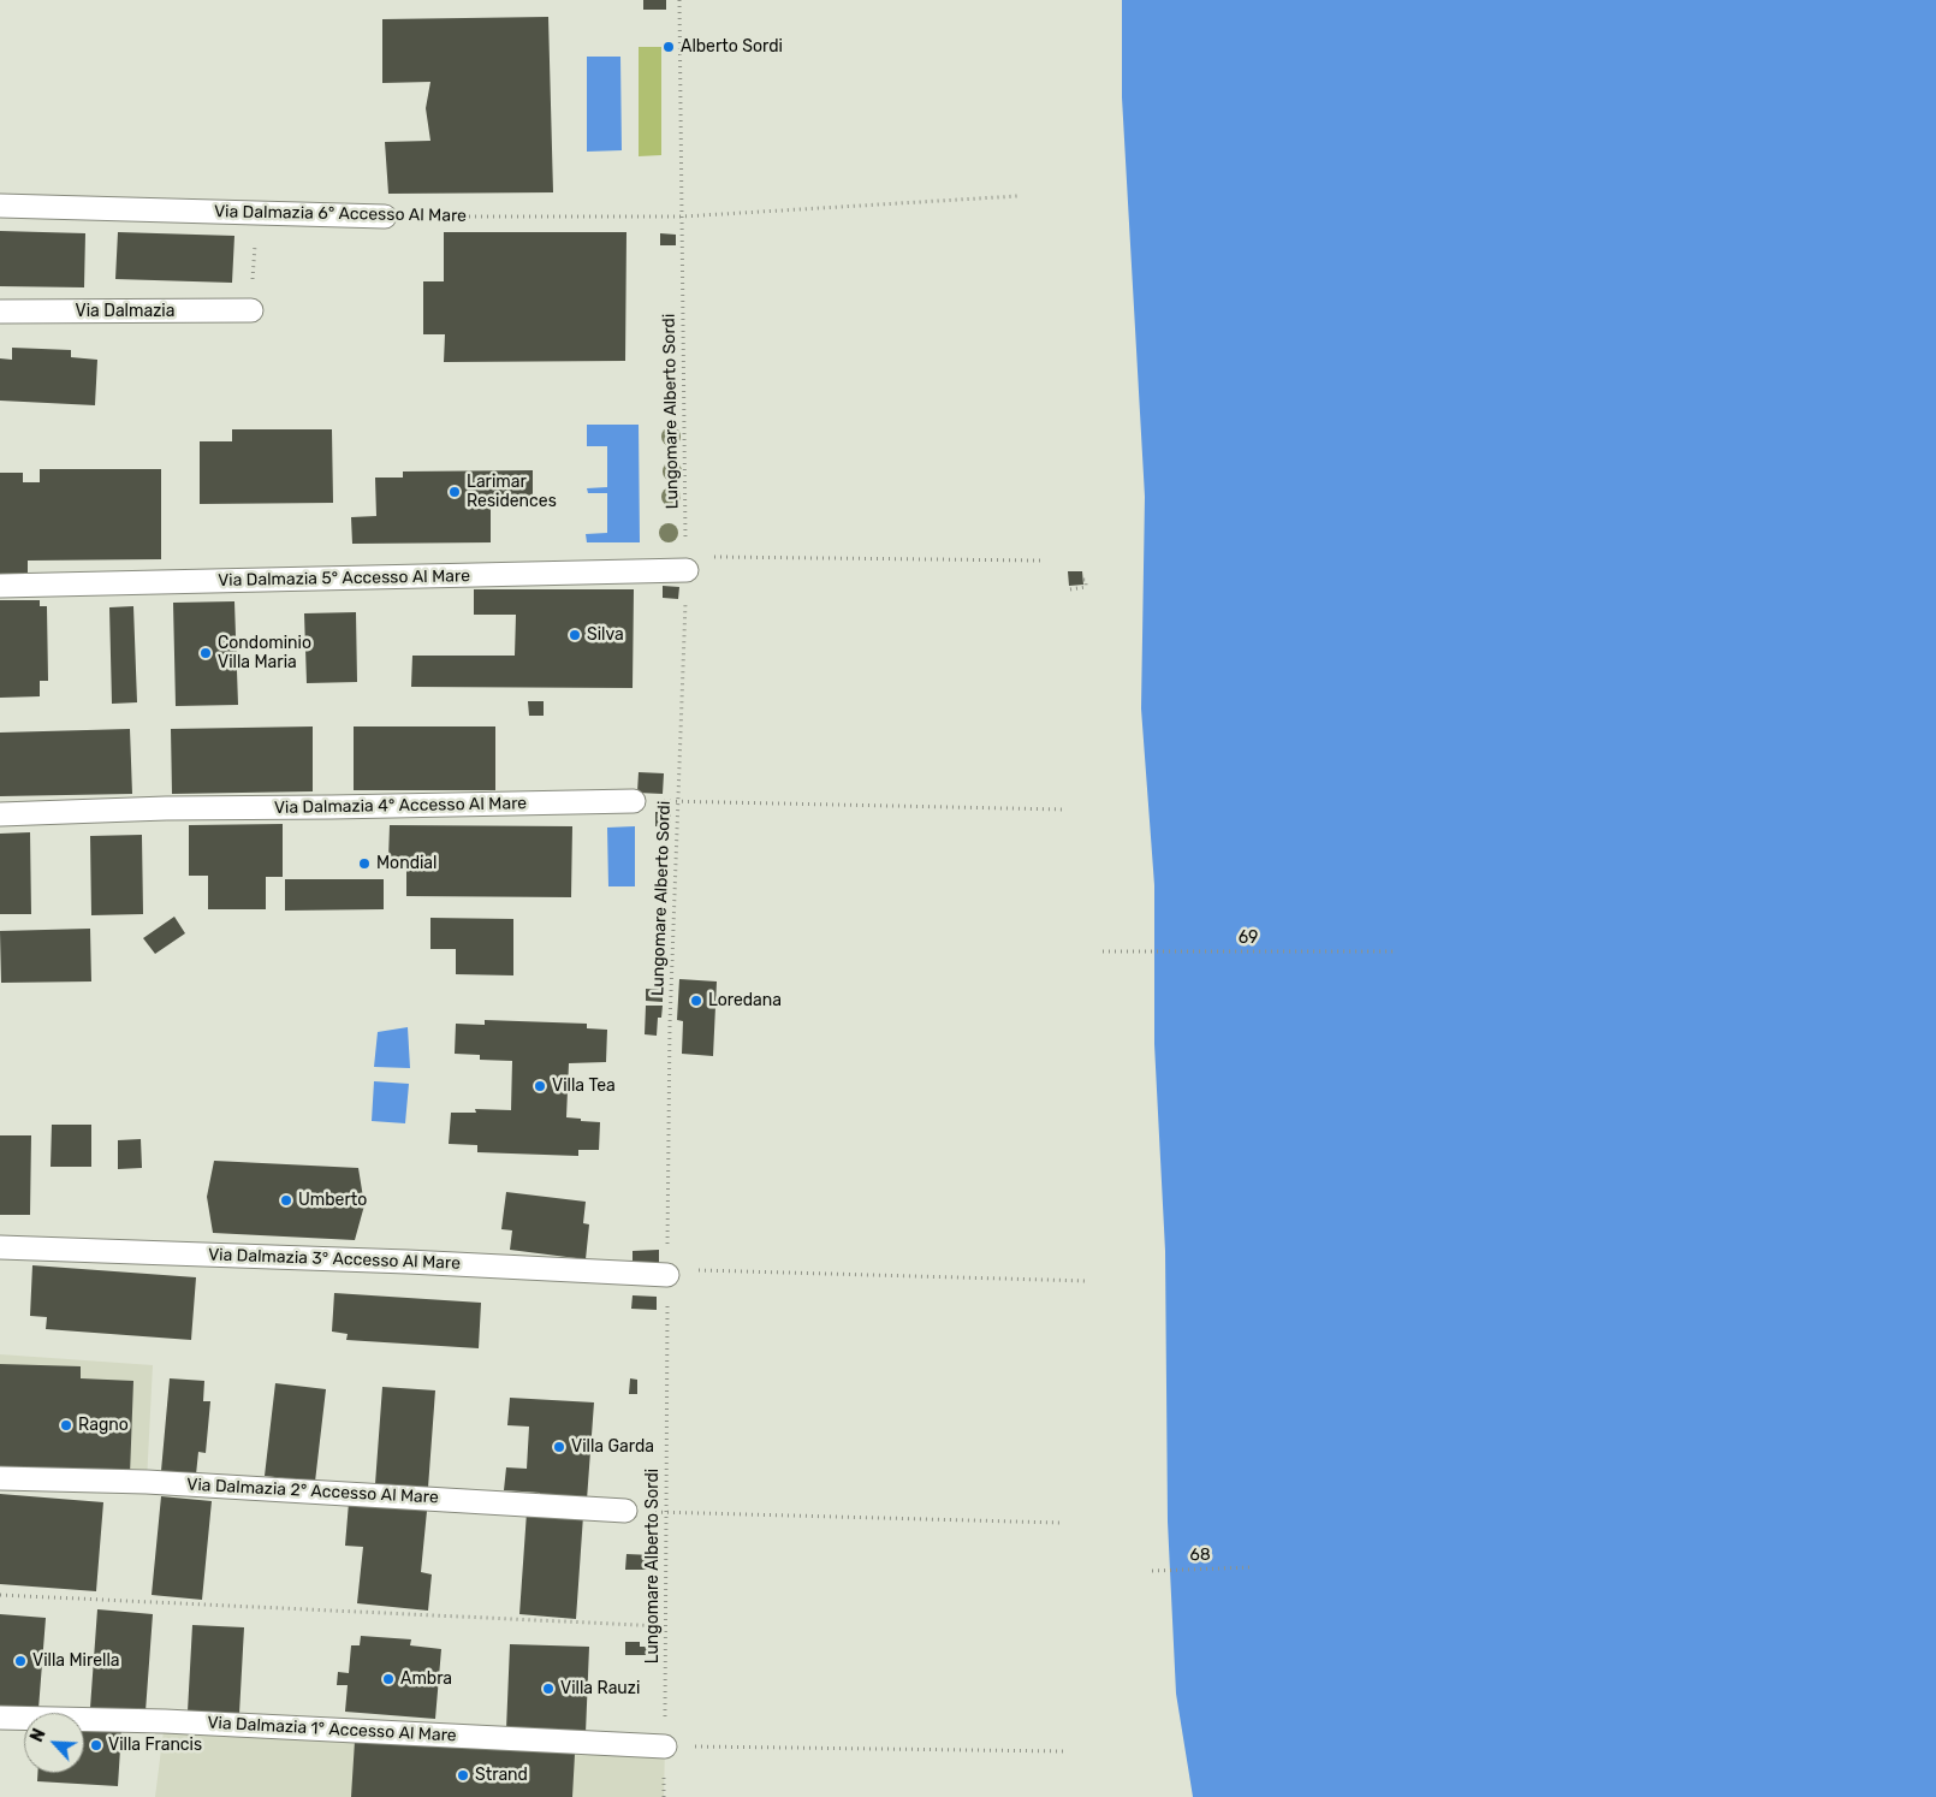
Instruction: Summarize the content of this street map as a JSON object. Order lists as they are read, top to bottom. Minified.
{"streets":{"lane":["Via Dalmazia 6° Accesso Al Mare","Via Dalmazia","Via Dalmazia 5° Accesso Al Mare","Via Dalmazia 4° Accesso Al Mare","Via Dalmazia 3° Accesso Al Mare","Via Dalmazia 2° Accesso Al Mare","Via Dalmazia 1° Accesso Al Mare"],"path":["Lungomare Alberto Sordi","69","68"]},"crossings":[["Via Dalmazia 6° Accesso Al Mare","Lungomare Alberto Sordi"],["Lungomare Alberto Sordi","Via Dalmazia 5° Accesso Al Mare"],["Lungomare Alberto Sordi","Via Dalmazia 3° Accesso Al Mare"],["Lungomare Alberto Sordi","Via Dalmazia 1° Accesso Al Mare"]],"places":["Alberto Sordi","Larimar Residences","Silva","Condominio Villa Maria","Mondial","Loredana","Villa Tea","Umberto","Ragno","Villa Garda","Villa Mirella","Ambra","Villa Rauzi","Villa Francis","Strand"],"north":"top left"}
